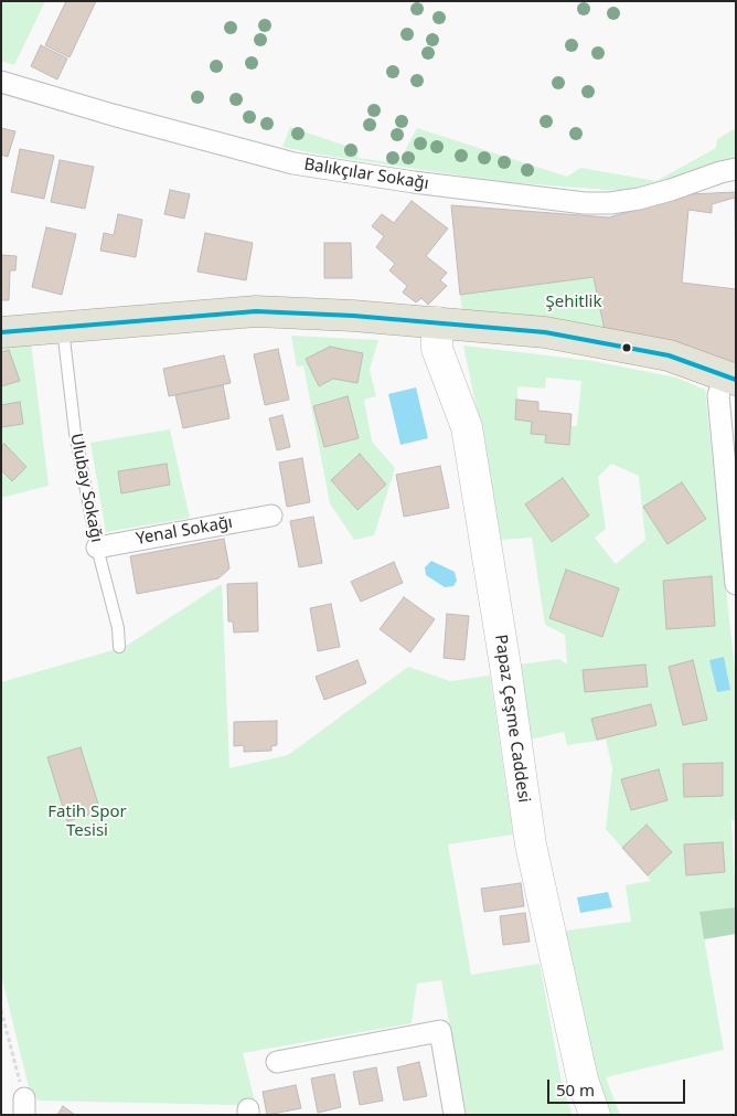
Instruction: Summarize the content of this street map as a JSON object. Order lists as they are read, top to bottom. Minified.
{"streets":{"street":["Balıkçılar Sokağı","Yenal Sokağı","Papaz Çeşme Caddesi"],"lane":["Ulubay Sokağı"]},"crossings":[["Ulubay Sokağı","Yenal Sokağı"]],"parks":["Şehitlik","Fatih Spor Tesisi"],"scale_bar":"50 m"}
